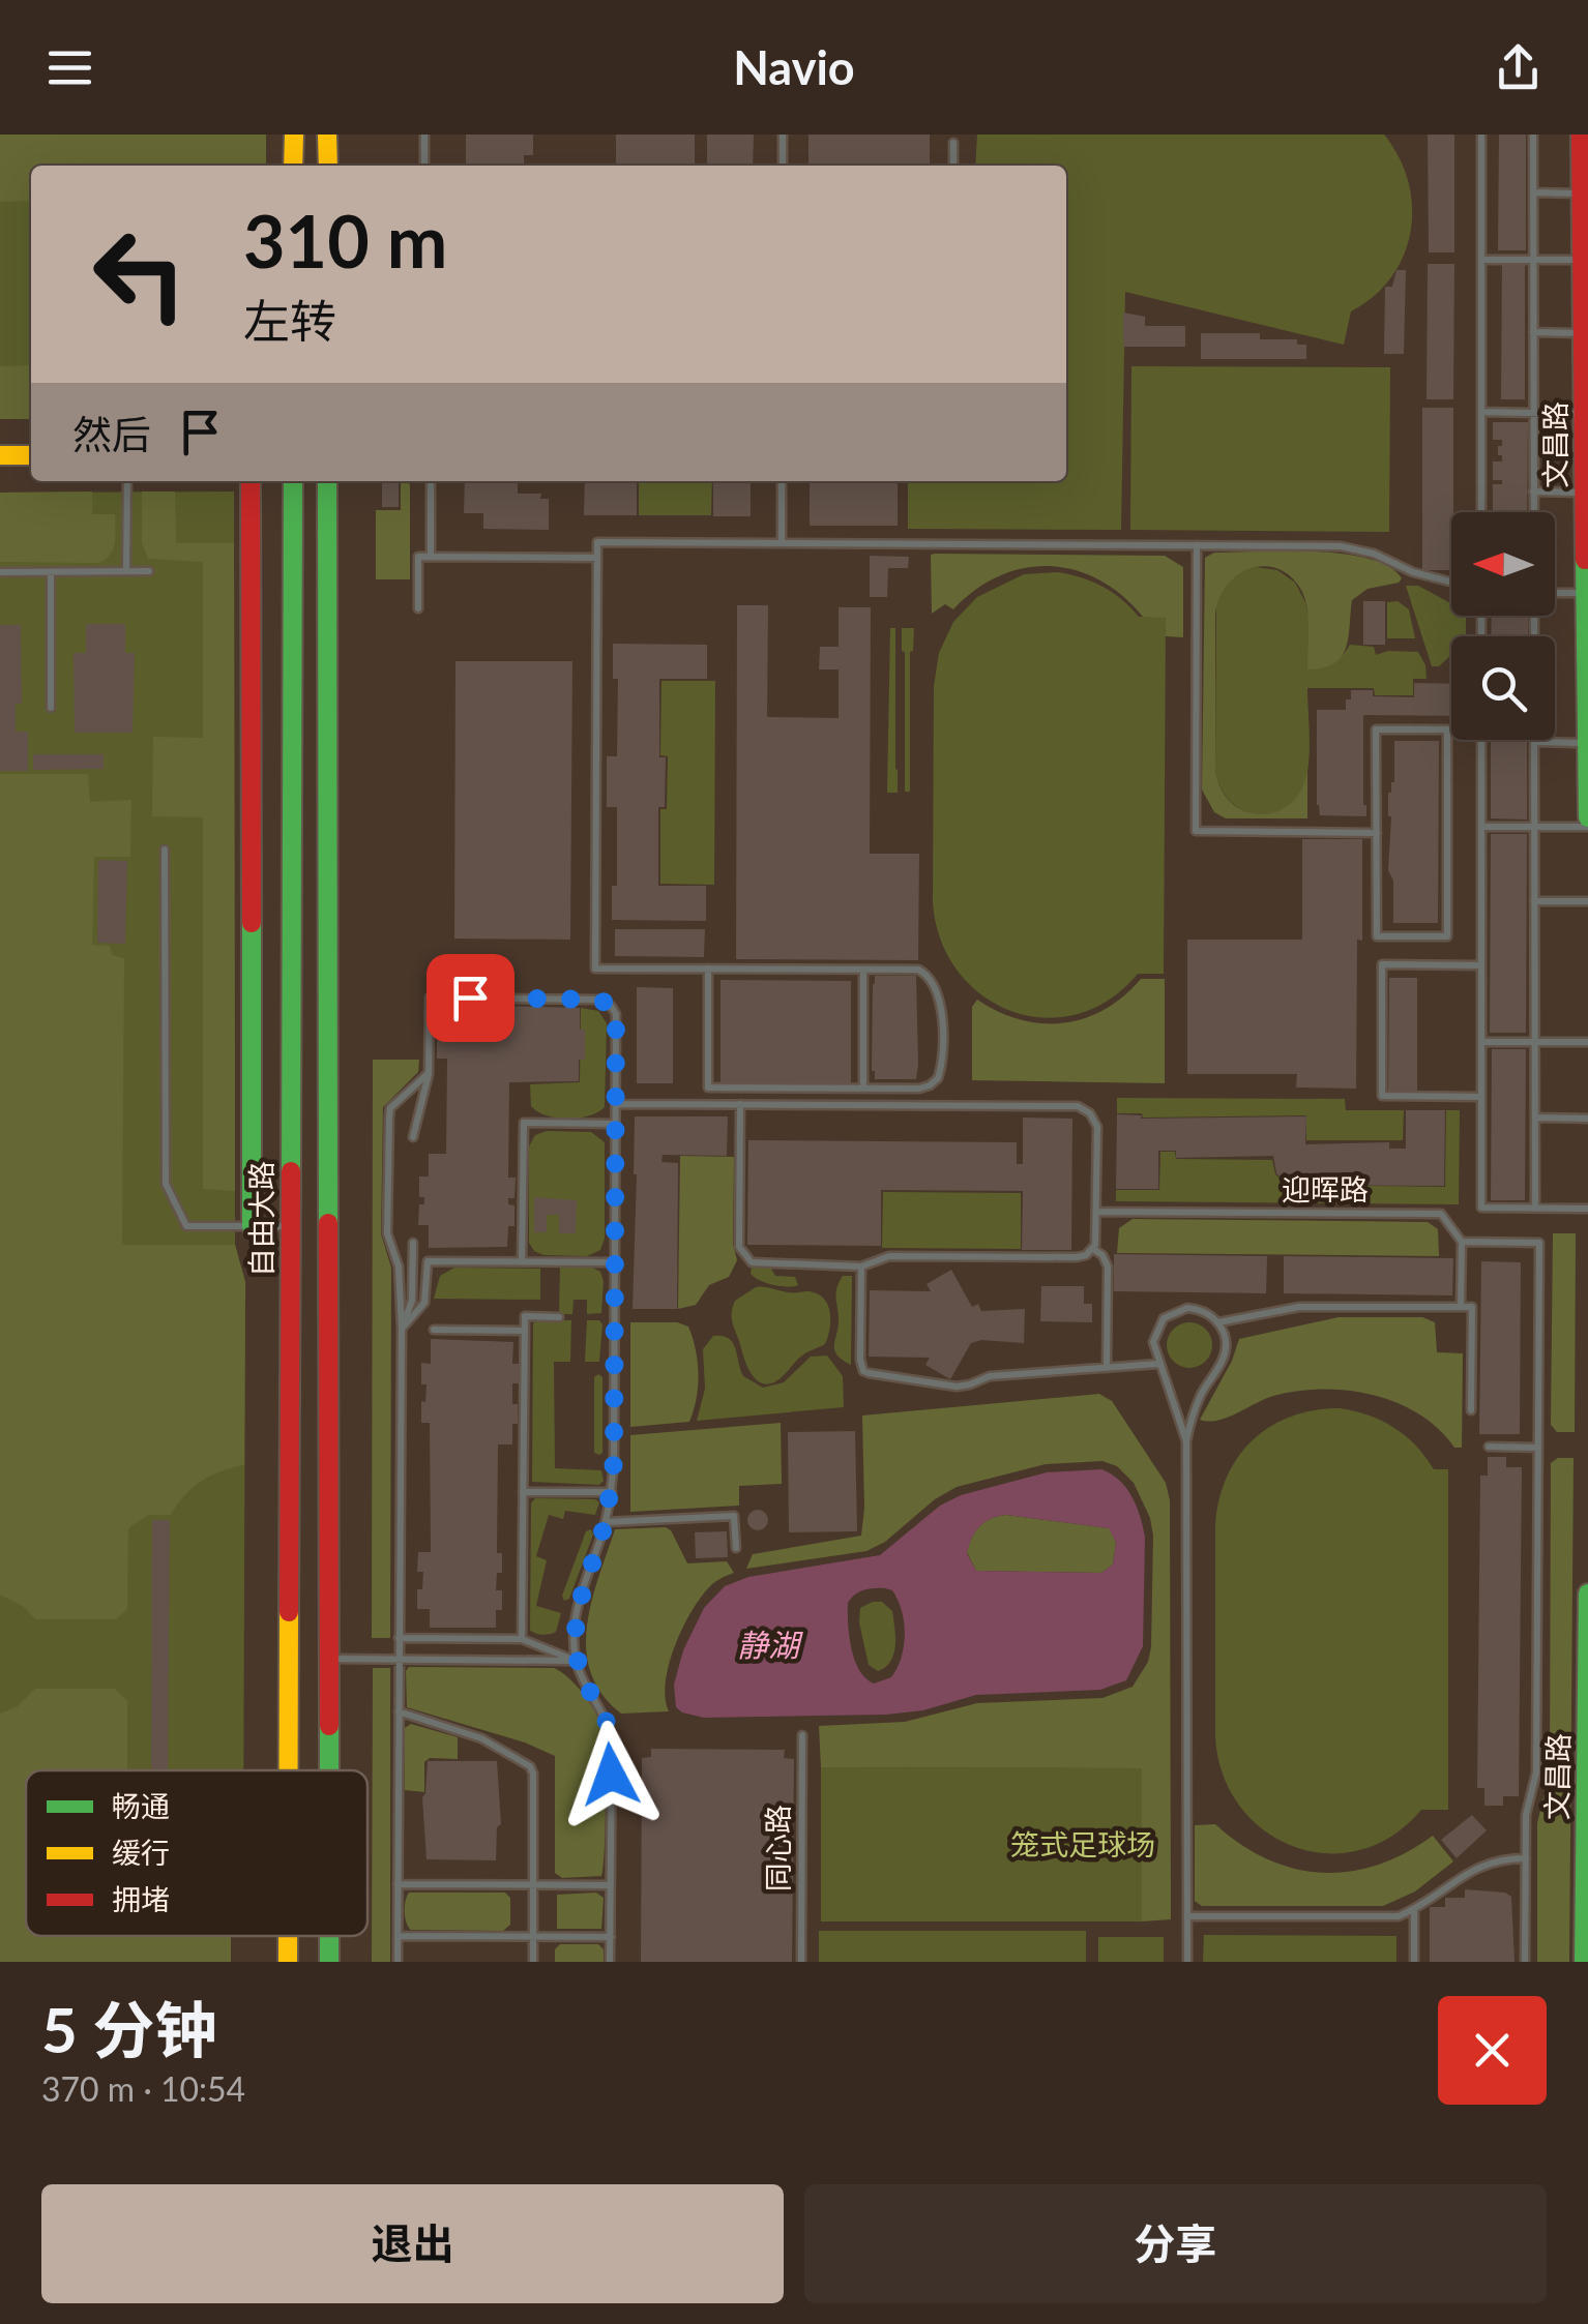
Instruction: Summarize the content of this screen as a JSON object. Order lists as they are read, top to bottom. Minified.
{"streets":{"main road":["文昌路","自由大路"],"lane":["迎晖路","同心路"]},"water":["静湖"],"parks":["笼式足球场"],"legend":["畅通","缓行","拥堵"],"north":"left","page":{"header":"Navio","turn":["310 m","左转"],"then":"然后","heading":["5 分钟","370 m · 10:54"],"buttons":["退出","分享"]}}
